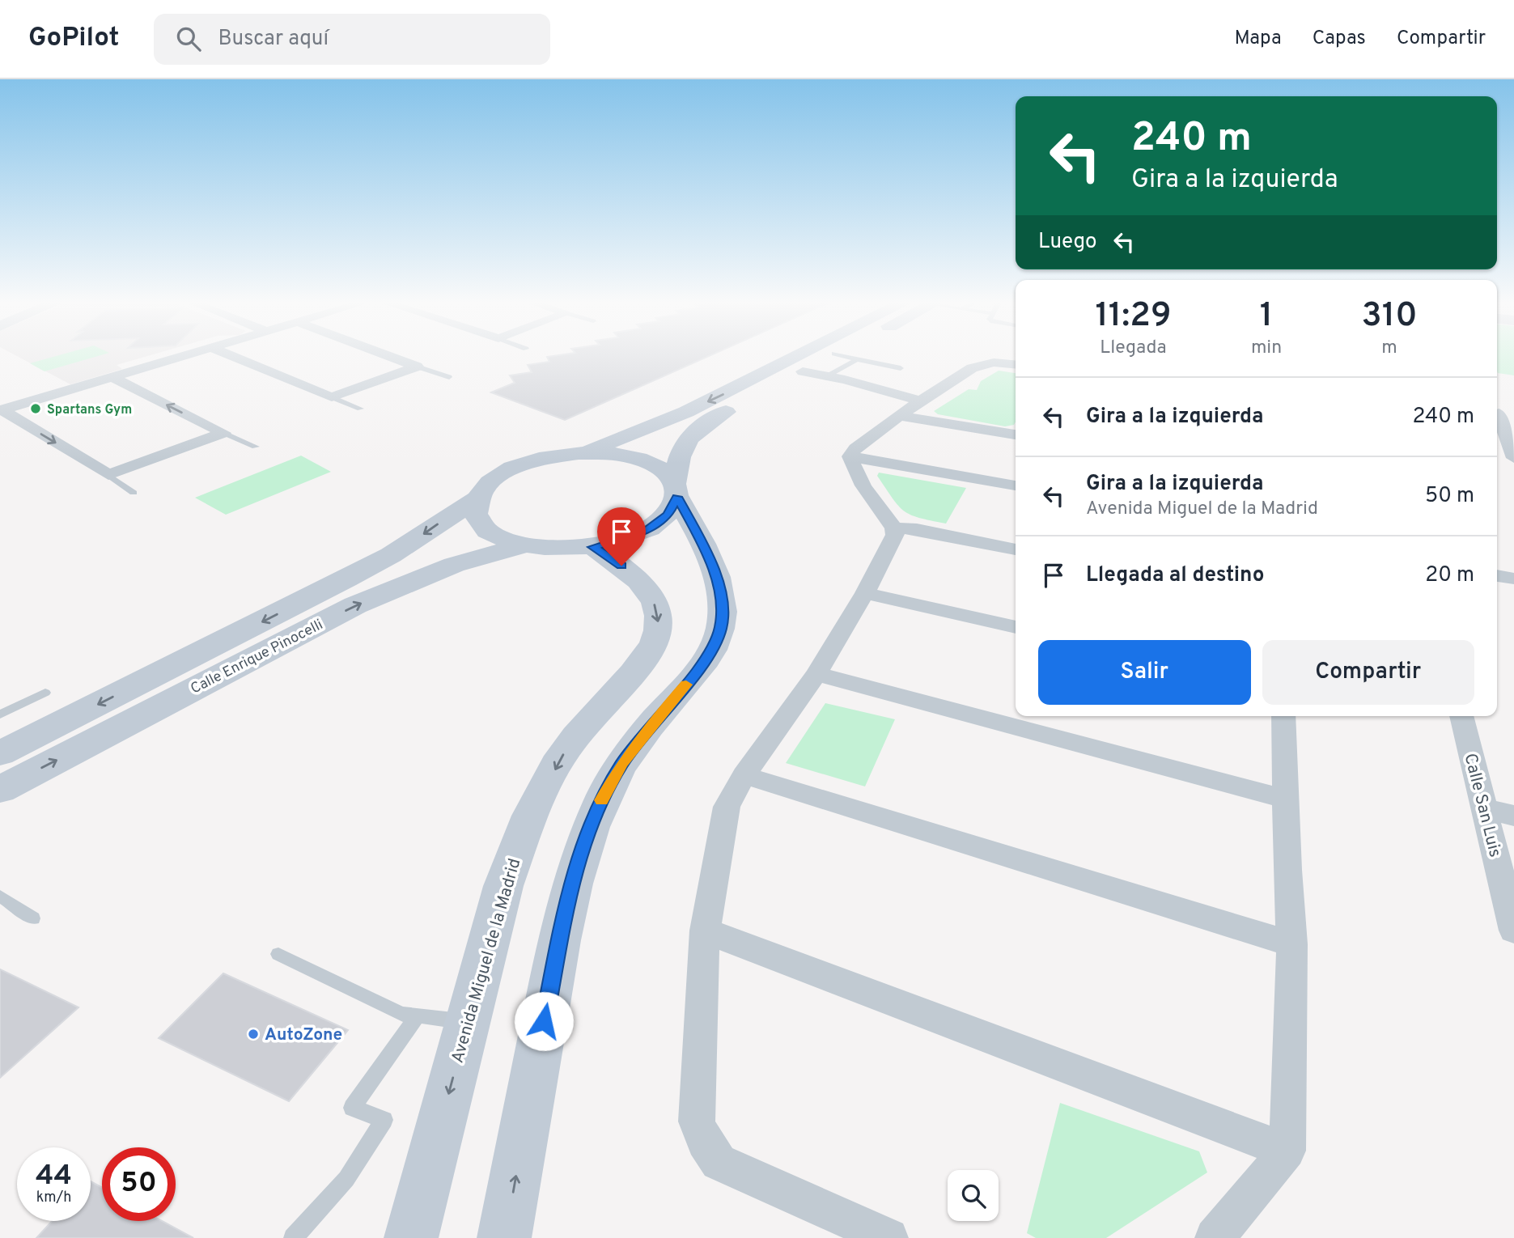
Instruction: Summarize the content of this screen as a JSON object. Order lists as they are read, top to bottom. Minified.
{"streets":{"main road":["Calle Enrique Pinocelli","Avenida Miguel de la Madrid"],"street":["Calle San Luis"]},"places":["Spartans Gym","AutoZone"],"page":{"header":"GoPilot","search":"Buscar aquí","nav":["Mapa","Capas","Compartir"],"turn":["240 m","Gira a la izquierda"],"then":"Luego","eta":["11:29","Llegada","1","min","310","m"],"list":[{"name":"Gira a la izquierda","value":"240 m"},{"name":"Gira a la izquierda","note":"Avenida Miguel de la Madrid","value":"50 m"},{"name":"Llegada al destino","value":"20 m"}],"buttons":["Salir","Compartir"],"speed":"44 km/h","limit":"50"}}
